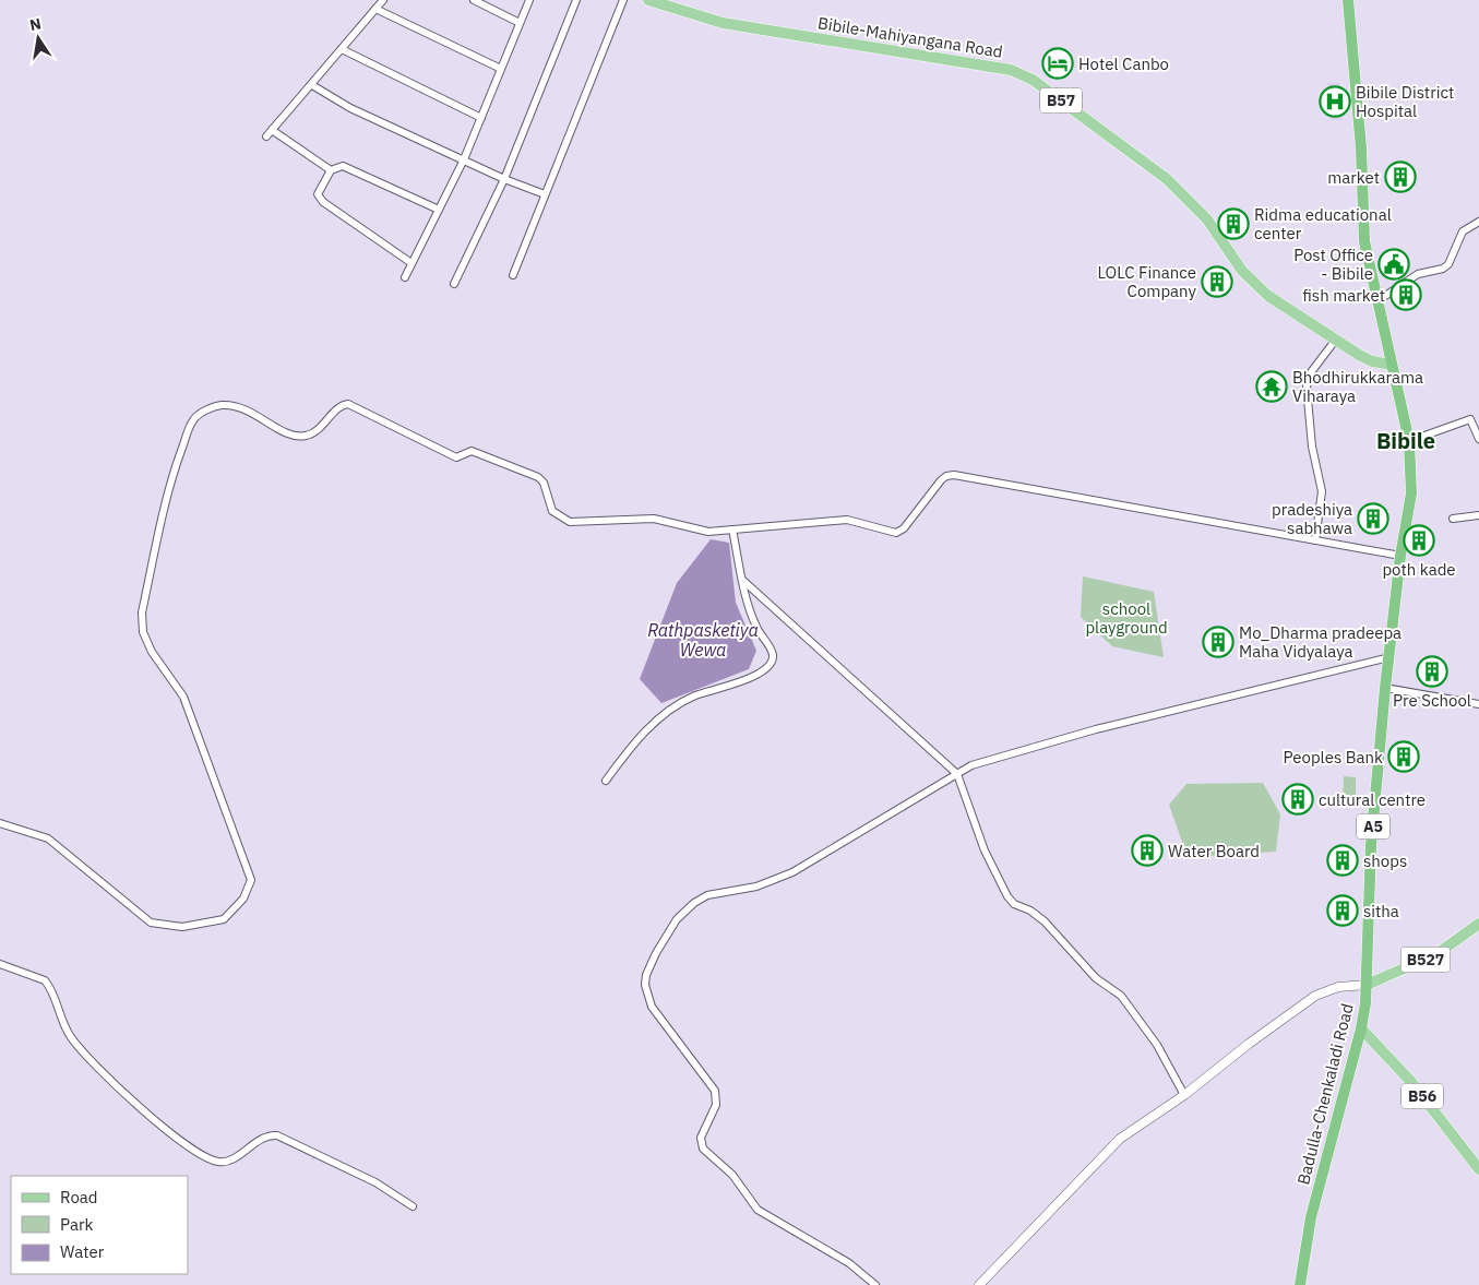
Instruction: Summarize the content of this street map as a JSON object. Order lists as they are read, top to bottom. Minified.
{"streets":{"highway":["A5","Badulla-Chenkaladi Road"],"main road":["Bibile-Mahiyangana Road","B57","B527","B56"]},"crossings":[["Bibile-Mahiyangana Road","Badulla-Chenkaladi Road"],["B527","Badulla-Chenkaladi Road"],["Badulla-Chenkaladi Road","B56"]],"districts":["Bibile"],"water":["Rathpasketiya Wewa"],"parks":["school playground"],"places":{"hotel":["Hotel Canbo"],"hospital":["Bibile District Hospital"],"building":["market","Ridma educational center","LOLC Finance Company","fish market","pradeshiya sabhawa","poth kade","Mo_Dharma pradeepa Maha Vidyalaya","Pre School","Peoples Bank","cultural centre","Water Board","shops","sitha"],"public building":["Post Office - Bibile"],"temple":["Bhodhirukkarama Viharaya"]},"legend":["Road","Park","Water"],"north":"top"}
